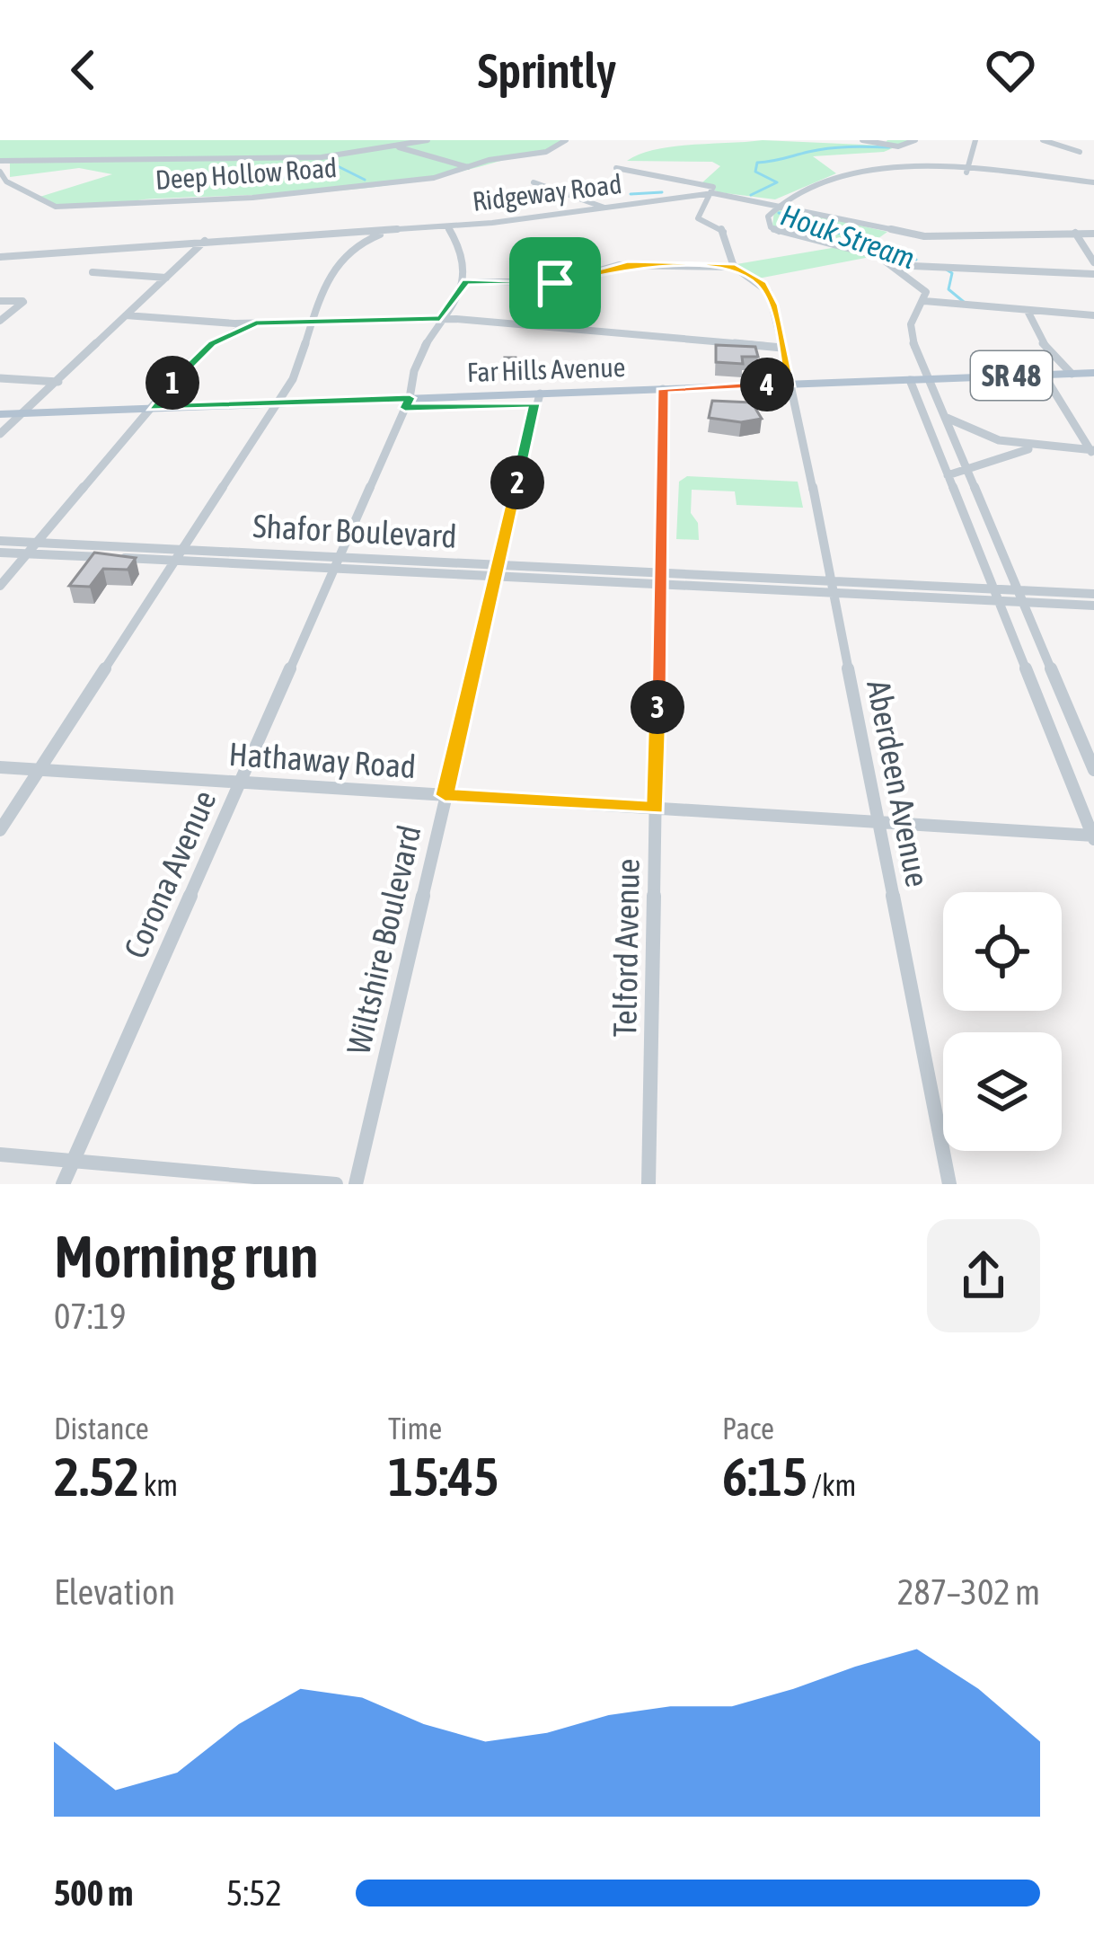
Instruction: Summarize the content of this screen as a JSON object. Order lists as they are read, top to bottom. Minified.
{"streets":{"main road":["Far Hills Avenue","SR 48"],"street":["Deep Hollow Road","Ridgeway Road","Shafor Boulevard","Hathaway Road","Aberdeen Avenue","Corona Avenue","Wiltshire Boulevard","Telford Avenue"]},"crossings":[["Ridgeway Road","Aberdeen Avenue"],["Far Hills Avenue","Aberdeen Avenue"],["Far Hills Avenue","Corona Avenue"],["Far Hills Avenue","Wiltshire Boulevard"],["Far Hills Avenue","Telford Avenue"],["Shafor Boulevard","Aberdeen Avenue"],["Shafor Boulevard","Corona Avenue"],["Shafor Boulevard","Wiltshire Boulevard"],["Shafor Boulevard","Telford Avenue"],["Hathaway Road","Aberdeen Avenue"],["Hathaway Road","Corona Avenue"],["Hathaway Road","Wiltshire Boulevard"],["Hathaway Road","Telford Avenue"]],"water":["Houk Stream"],"page":{"header":"Sprintly","pins":["1","4","2","3"],"heading":["Morning run","07:19"],"stats":[["Distance","2.52 km"],["Time","15:45"],["Pace","6:15 /km"]],"chart":["Elevation","287–302 m"],"list":[{"name":"500 m","note":"5:52"}]}}
